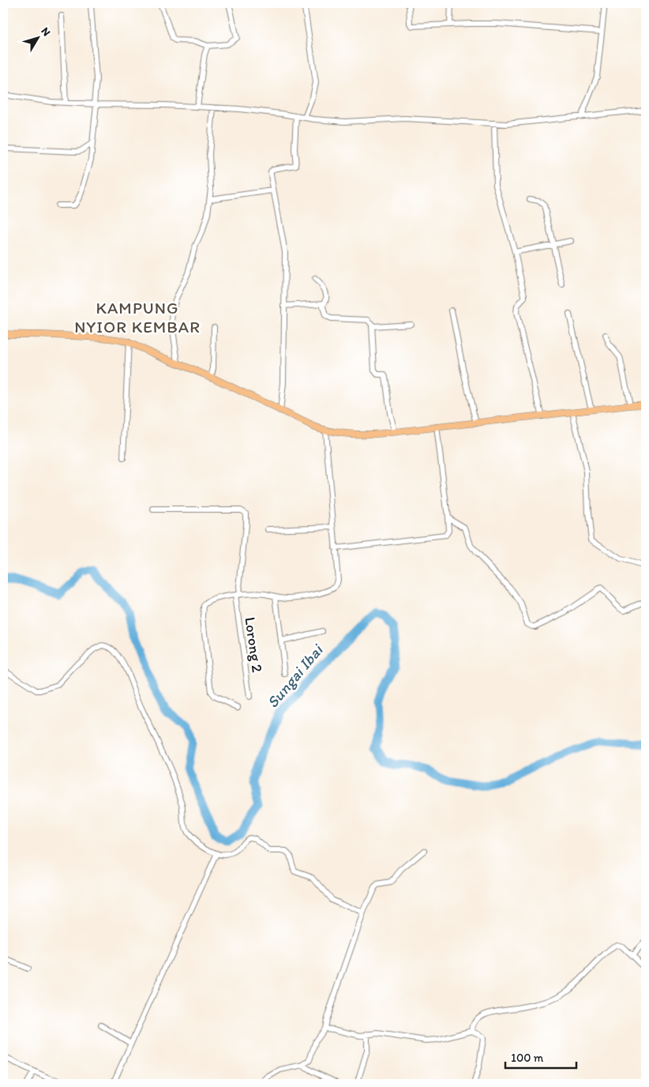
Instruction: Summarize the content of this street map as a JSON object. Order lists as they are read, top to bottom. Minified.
{"streets":{"street":["Lorong 2"]},"districts":["KAMPUNG NYIOR KEMBAR"],"water":["Sungai Ibai"],"scale_bar":"100 m","north":"top right"}
